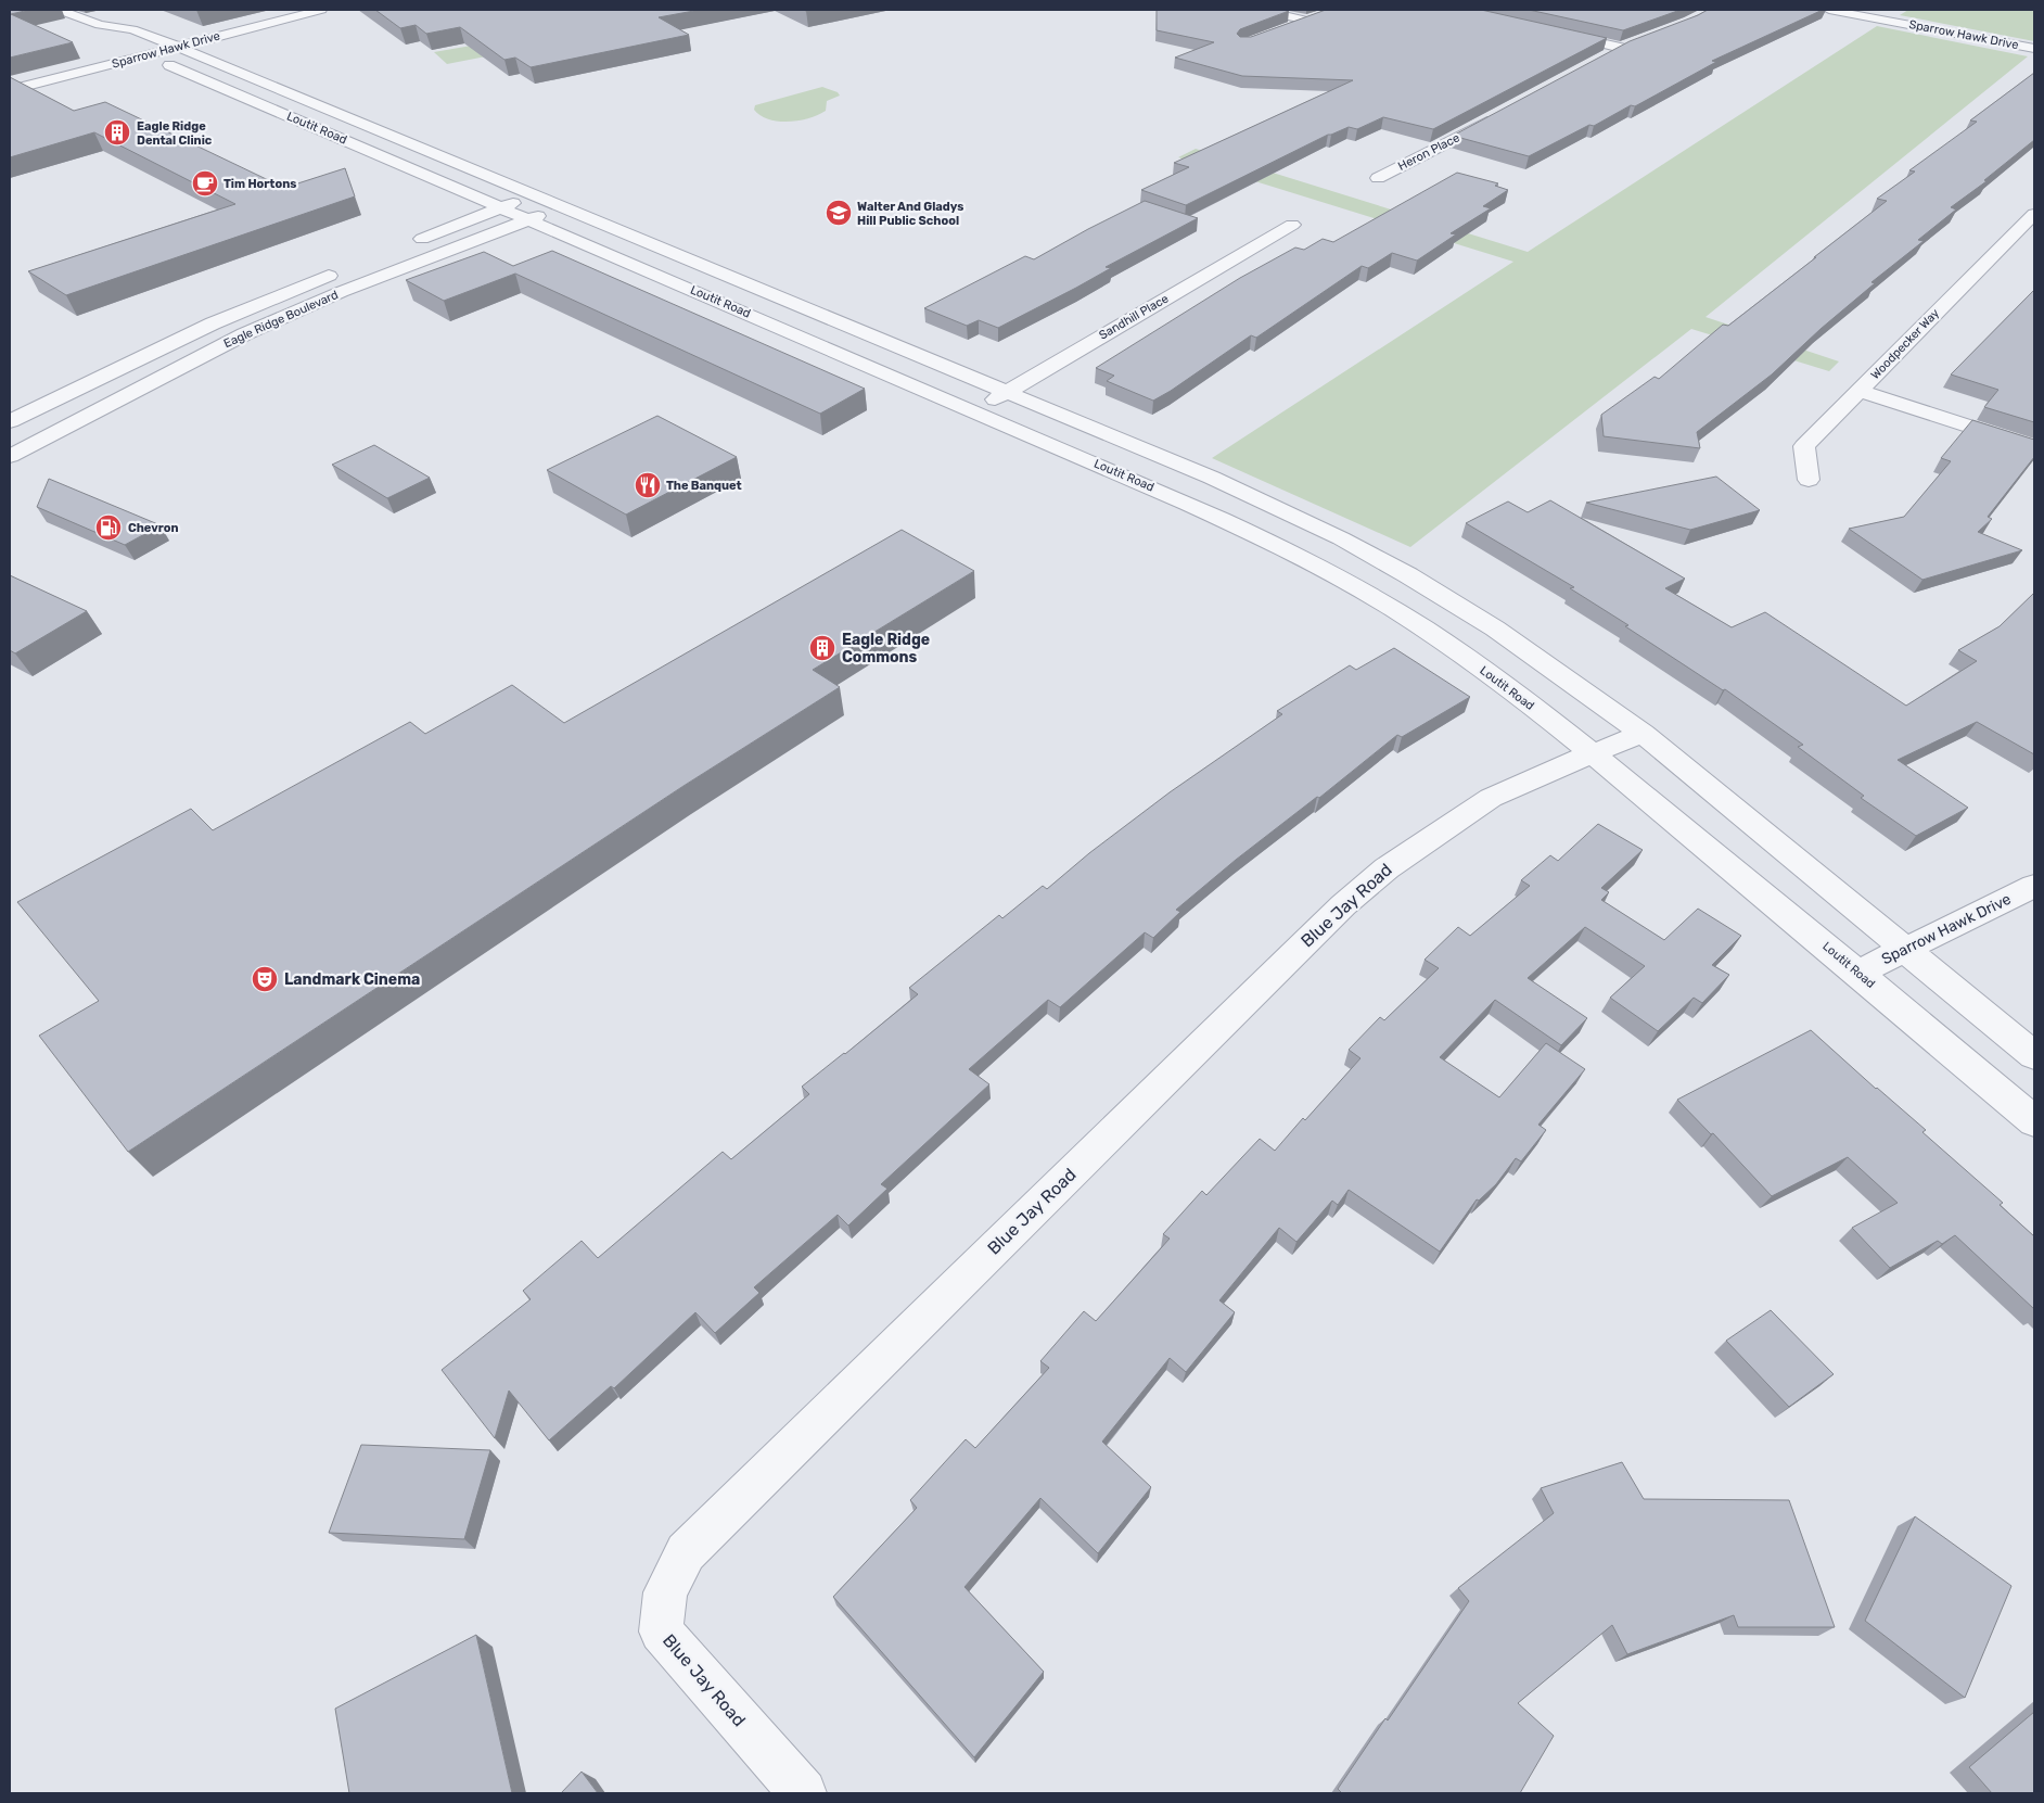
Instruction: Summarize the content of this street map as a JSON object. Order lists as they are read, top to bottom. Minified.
{"streets":{"street":["Sparrow Hawk Drive","Loutit Road","Heron Place","Sandhill Place","Eagle Ridge Boulevard","Woodpecker Way","Blue Jay Road"]},"crossings":[["Sparrow Hawk Drive","Loutit Road"],["Loutit Road","Sandhill Place"],["Loutit Road","Eagle Ridge Boulevard"],["Loutit Road","Blue Jay Road"]],"places":{"building":["Eagle Ridge Dental Clinic","Eagle Ridge Commons"],"cafe":["Tim Hortons"],"school or university":["Walter And Gladys Hill Public School"],"restaurant":["The Banquet"],"fuel station":["Chevron"],"theatre":["Landmark Cinema"]}}
